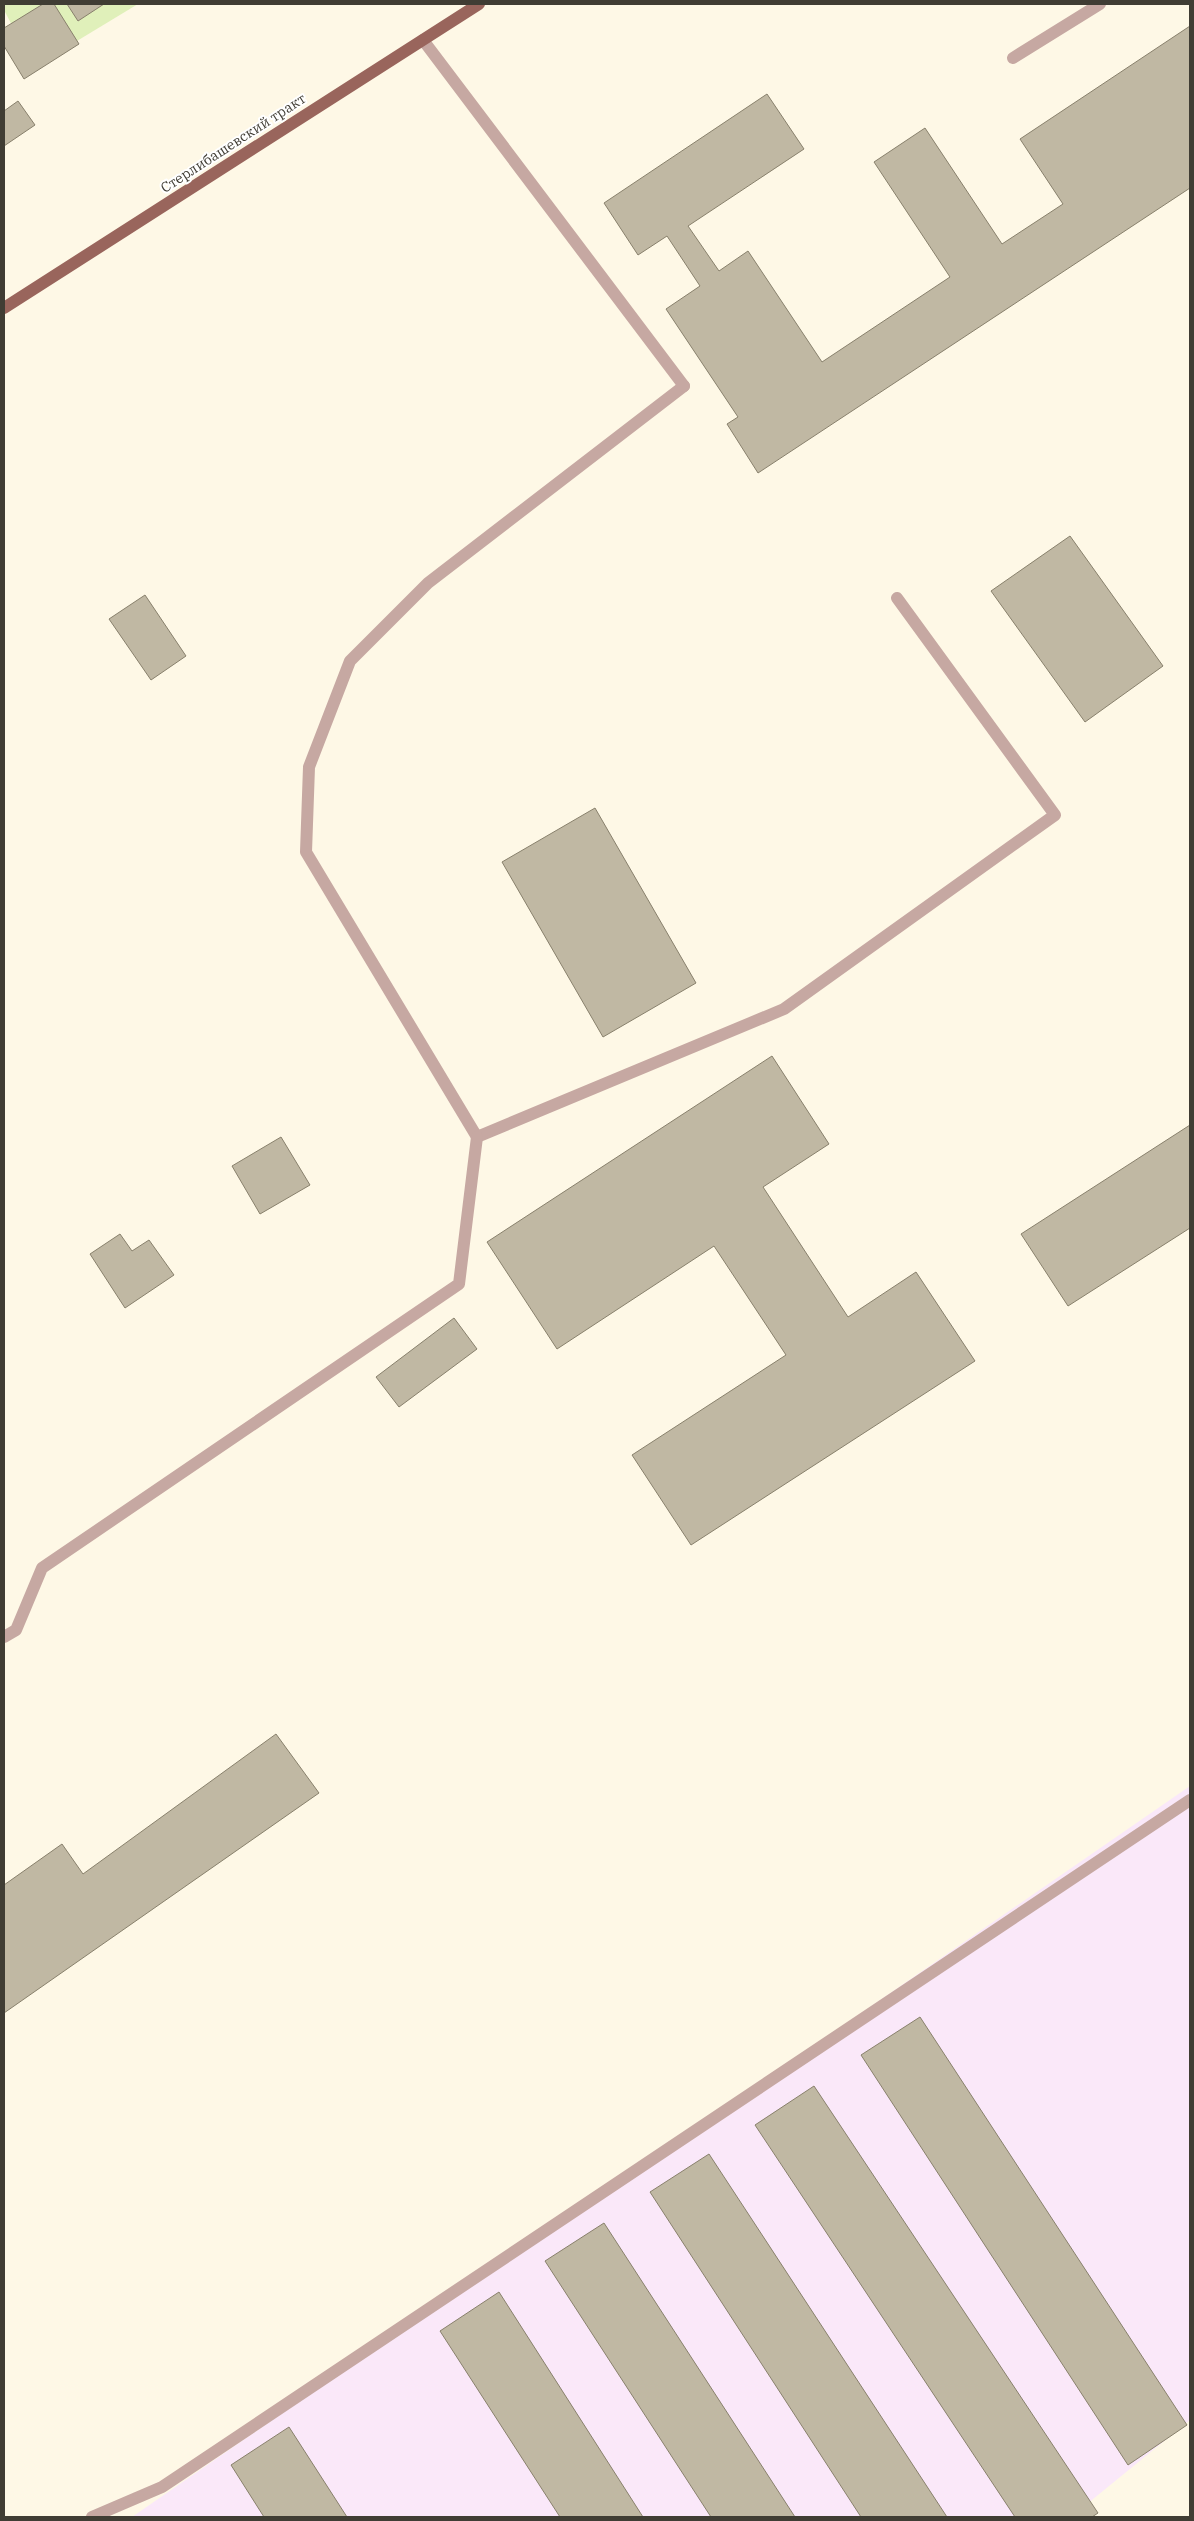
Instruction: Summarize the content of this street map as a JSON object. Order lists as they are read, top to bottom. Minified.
{"streets":{"main road":["Стерлибашевский тракт"]}}
